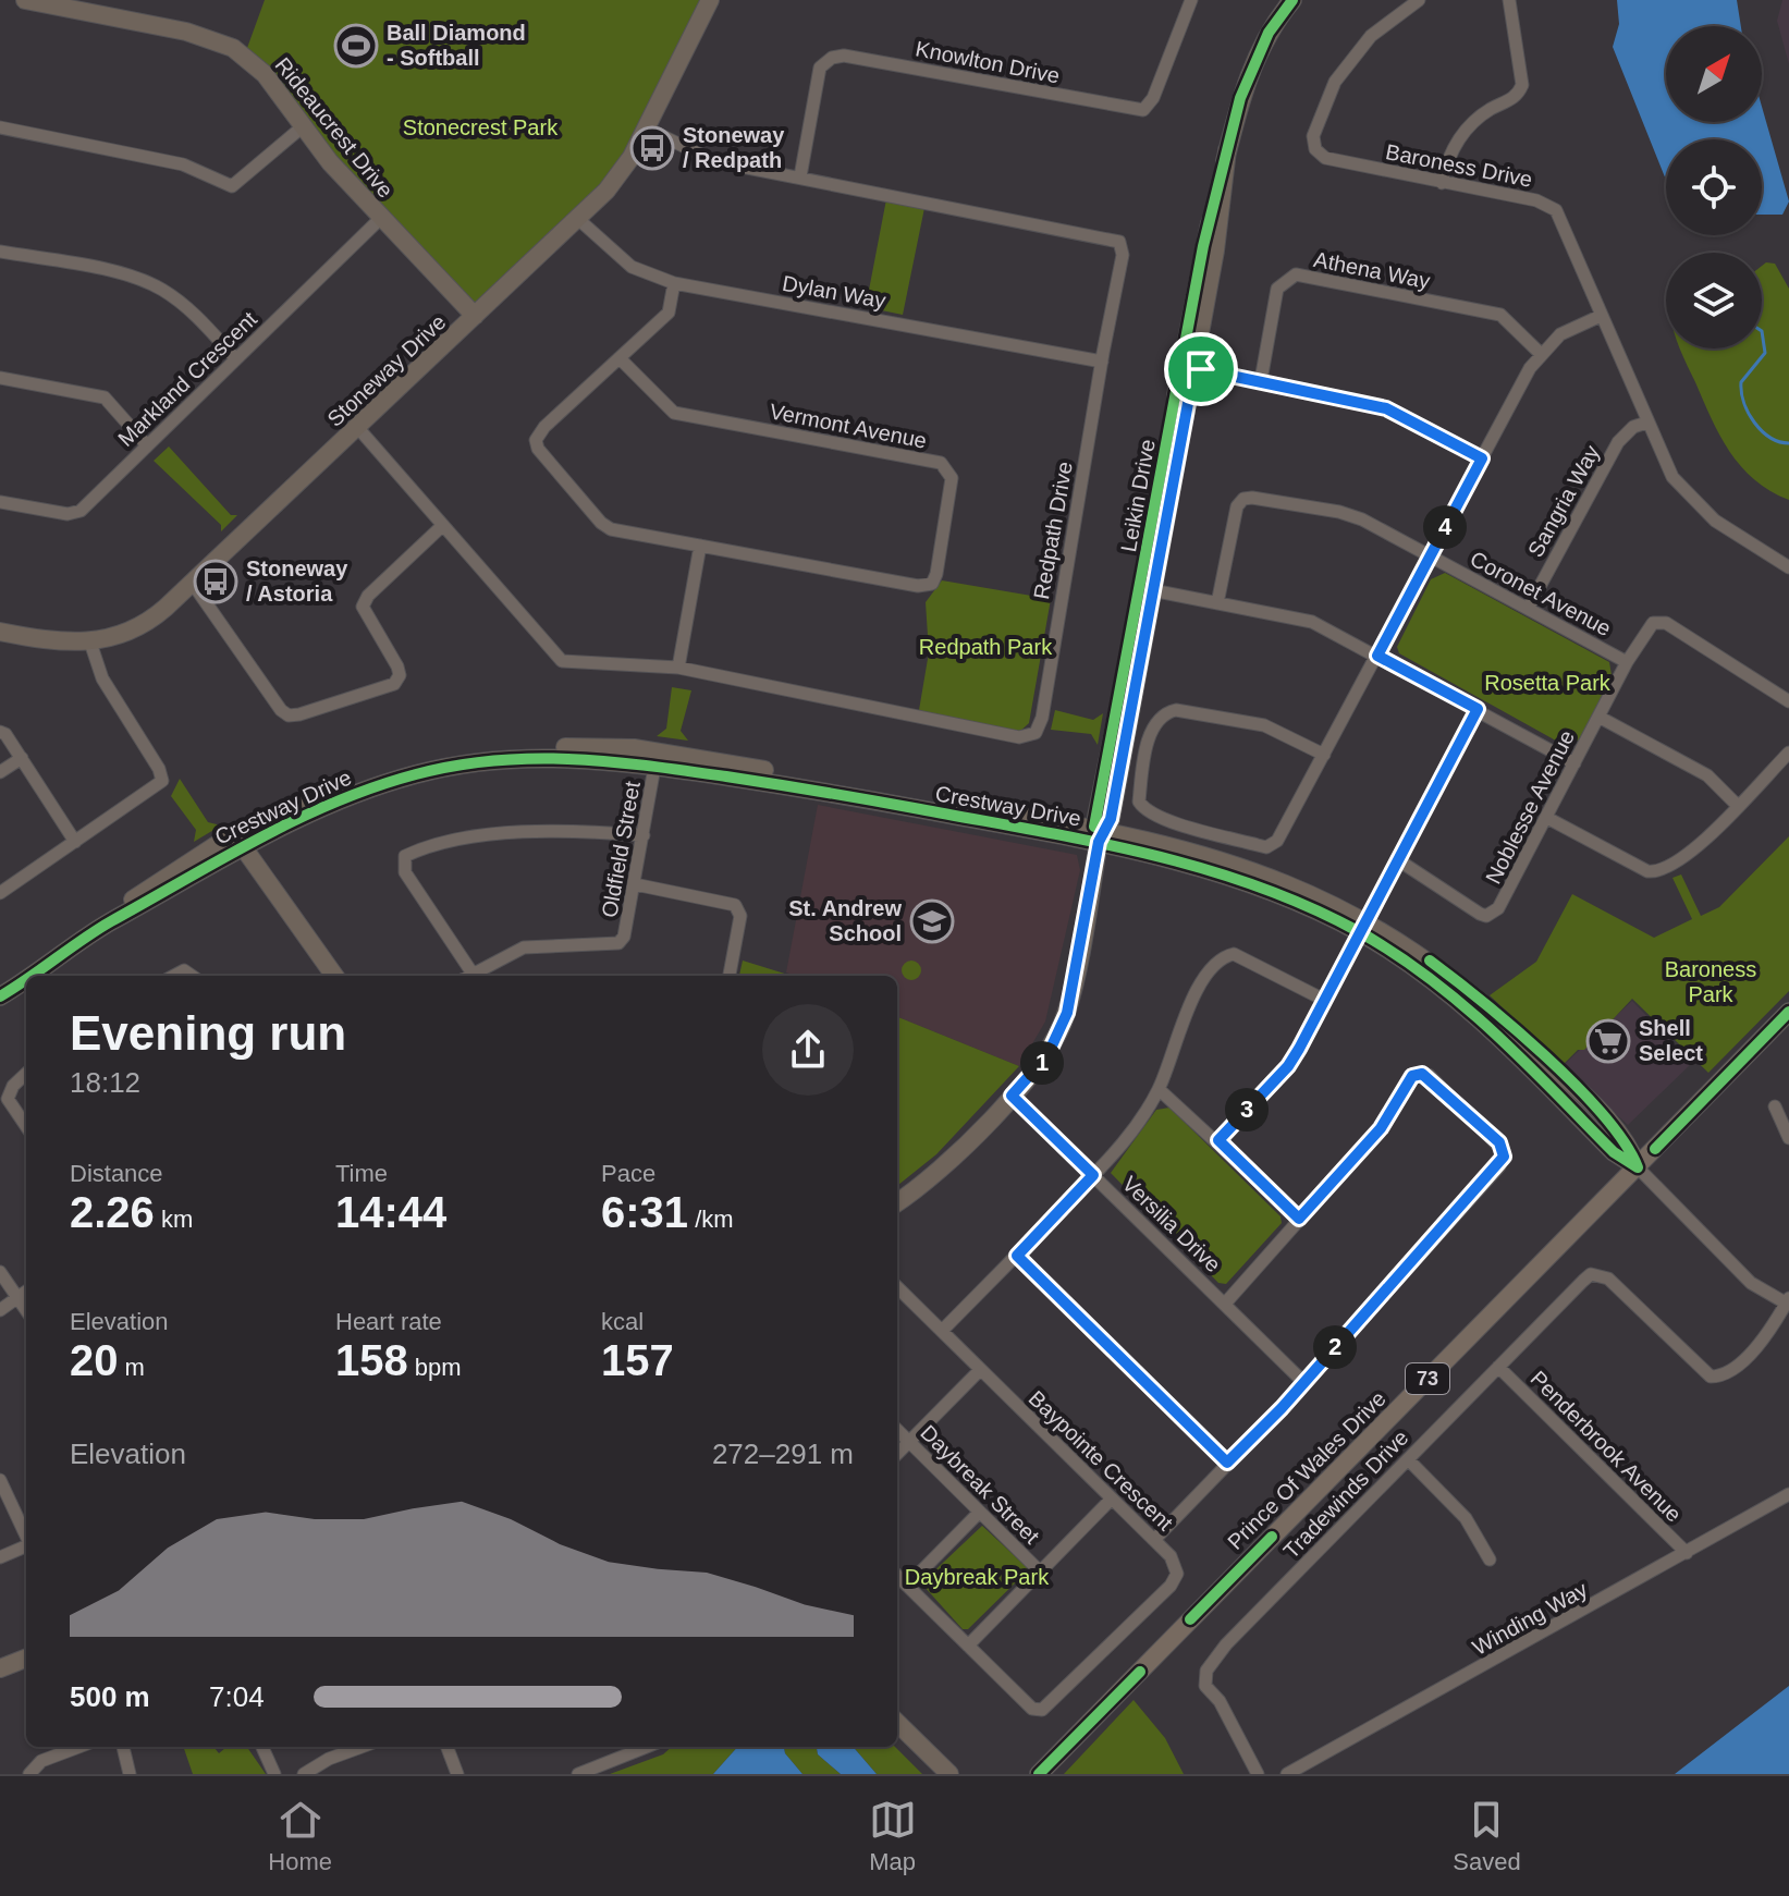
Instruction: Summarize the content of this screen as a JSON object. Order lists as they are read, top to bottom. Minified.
{"streets":{"main road":["73","Prince Of Wales Drive"],"street":["Knowlton Drive","Rideaucrest Drive","Baroness Drive","Athena Way","Dylan Way","Stoneway Drive","Markland Crescent","Vermont Avenue","Leikin Drive","Sangria Way","Redpath Drive","Coronet Avenue","Crestway Drive","Noblesse Avenue","Oldfield Street","Versilia Drive","Penderbrook Avenue","Baypointe Crescent","Daybreak Street","Tradewinds Drive","Winding Way"]},"crossings":[["Knowlton Drive","Redpath Drive"],["Rideaucrest Drive","Stoneway Drive"],["Rideaucrest Drive","Markland Crescent"],["Baroness Drive","Sangria Way"],["Dylan Way","Stoneway Drive"],["Dylan Way","Redpath Drive"],["Stoneway Drive","Redpath Drive"],["Leikin Drive","Crestway Drive"],["Leikin Drive","Versilia Drive"],["Sangria Way","Coronet Avenue"],["Coronet Avenue","Noblesse Avenue"],["Crestway Drive","Oldfield Street"],["Crestway Drive","Prince Of Wales Drive"],["Penderbrook Avenue","Tradewinds Drive"],["Penderbrook Avenue","Winding Way"]],"parks":["Stonecrest Park","Redpath Park","Rosetta Park","Baroness Park","Daybreak Park"],"places":{"sports":["Ball Diamond - Softball"],"bus stop":["Stoneway / Redpath","Stoneway / Astoria"],"school or university":["St. Andrew School"],"supermarket":["Shell Select"]},"north":"top right","page":{"pins":["4","1","3","2"],"heading":["Evening run","18:12"],"stats":[["Distance","2.26 km"],["Time","14:44"],["Pace","6:31 /km"],["Elevation","20 m"],["Heart rate","158 bpm"],["kcal","157"]],"chart":["Elevation","272–291 m"],"list":[{"name":"500 m","note":"7:04"}],"tabs":["Home","Map","Saved"]}}
